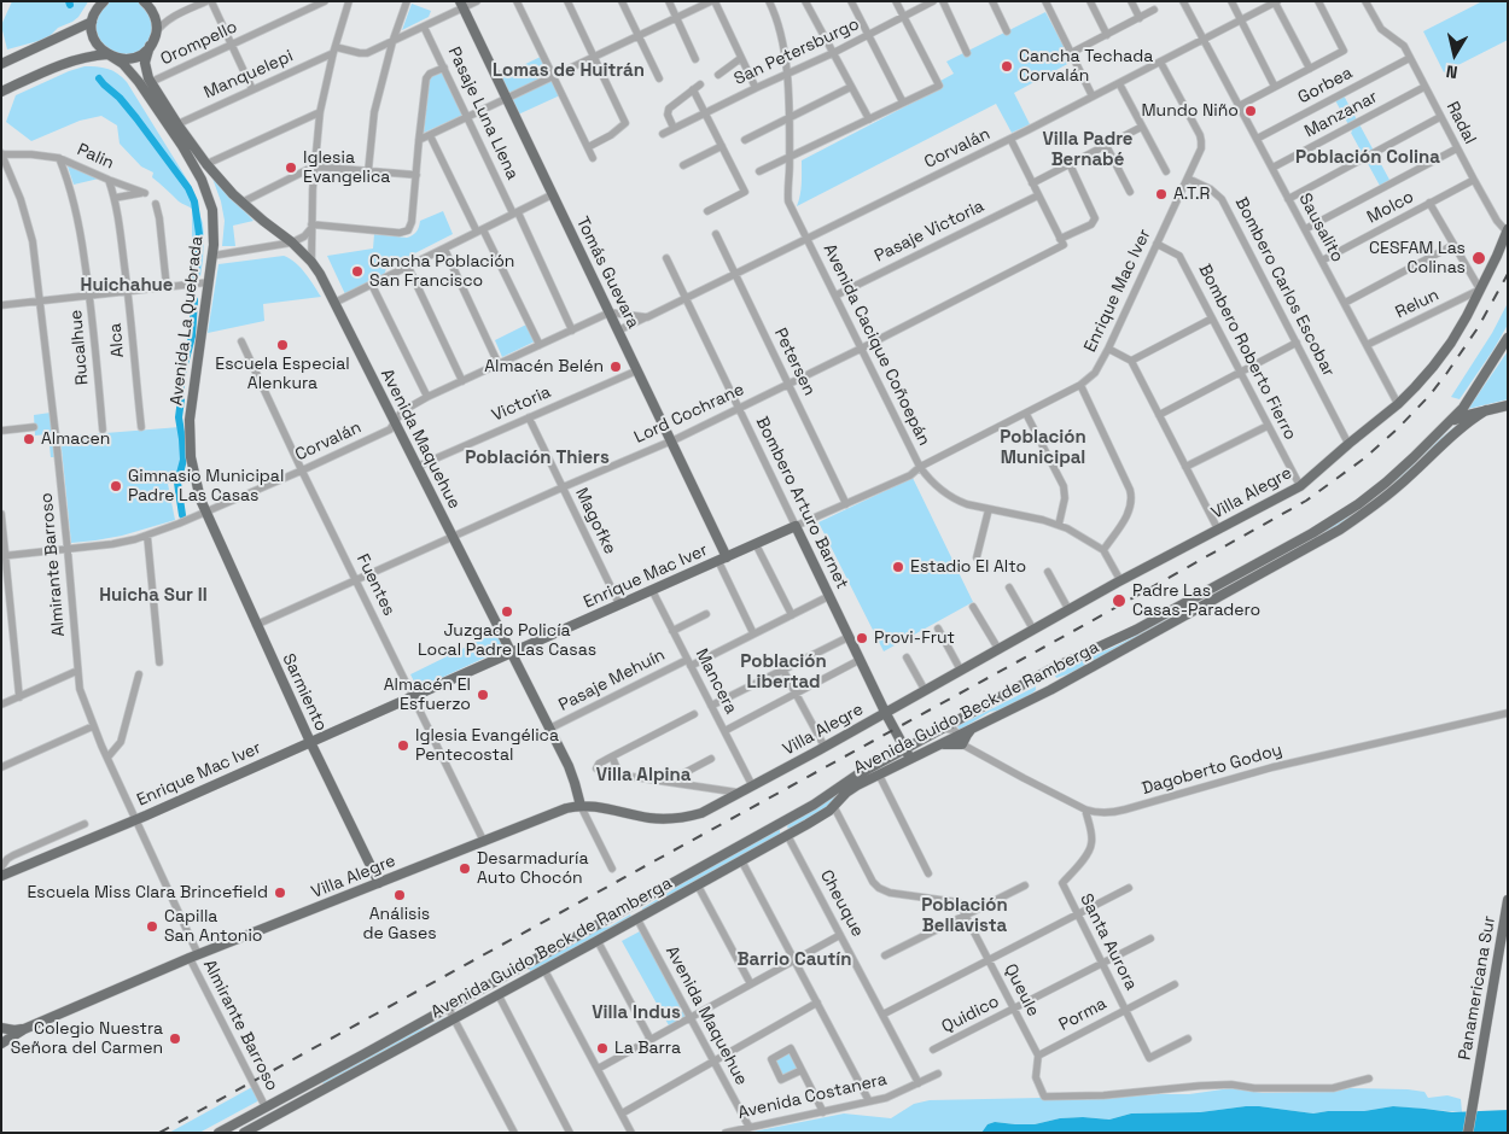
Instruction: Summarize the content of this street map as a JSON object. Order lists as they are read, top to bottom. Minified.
{"streets":{"main road":["Tomás Guevara","Enrique Mac Iver","Avenida La Quebrada","Avenida Maquehue","Villa Alegre","Bombero Arturo Barnet","Sarmiento","Avenida Guido Beck de Ramberga","Panamericana Sur"],"street":["Orompello","San Petersburgo","Manquelepi","Gorbea","Pasaje Luna Llena","Manzanar","Radal","Corvalán","Palin","Molco","Sausalito","Pasaje Victoria","Bombero Carlos Escobar","Relun","Alca","Avenida Cacique Coñoepán","Rucalhue","Bombero Roberto Fierro","Petersen","Victoria","Lord Cochrane","Magofke","Almirante Barroso","Fuentes","Pasaje Mehuín","Mancera","Dagoberto Godoy","Cheuque","Santa Aurora","Queule","Quidico","Porma","Avenida Costanera"]},"crossings":[["San Petersburgo","Avenida Cacique Coñoepán"],["Gorbea","Radal"],["Gorbea","Sausalito"],["Pasaje Luna Llena","Corvalán"],["Manzanar","Radal"],["Manzanar","Sausalito"],["Radal","Molco"],["Radal","Villa Alegre"],["Corvalán","Sausalito"],["Corvalán","Tomás Guevara"],["Corvalán","Avenida La Quebrada"],["Corvalán","Avenida Cacique Coñoepán"],["Corvalán","Petersen"],["Corvalán","Avenida Maquehue"],["Corvalán","Bombero Arturo Barnet"],["Corvalán","Almirante Barroso"],["Corvalán","Fuentes"],["Corvalán","Sarmiento"],["Palin","Alca"],["Palin","Rucalhue"],["Palin","Almirante Barroso"],["Molco","Sausalito"],["Sausalito","Relun"],["Sausalito","Villa Alegre"],["Pasaje Victoria","Avenida Cacique Coñoepán"],["Tomás Guevara","Enrique Mac Iver"],["Tomás Guevara","Victoria"],["Tomás Guevara","Lord Cochrane"],["Bombero Carlos Escobar","Enrique Mac Iver"],["Bombero Carlos Escobar","Villa Alegre"],["Enrique Mac Iver","Avenida Cacique Coñoepán"],["Enrique Mac Iver","Bombero Roberto Fierro"],["Enrique Mac Iver","Petersen"],["Enrique Mac Iver","Avenida Maquehue"],["Enrique Mac Iver","Bombero Arturo Barnet"],["Enrique Mac Iver","Magofke"],["Enrique Mac Iver","Almirante Barroso"],["Enrique Mac Iver","Fuentes"],["Enrique Mac Iver","Mancera"],["Enrique Mac Iver","Sarmiento"],["Relun","Villa Alegre"],["Avenida La Quebrada","Sarmiento"],["Avenida Cacique Coñoepán","Lord Cochrane"],["Avenida Cacique Coñoepán","Villa Alegre"],["Bombero Roberto Fierro","Villa Alegre"],["Petersen","Lord Cochrane"],["Victoria","Avenida Maquehue"],["Victoria","Magofke"],["Lord Cochrane","Avenida Maquehue"],["Lord Cochrane","Bombero Arturo Barnet"],["Lord Cochrane","Magofke"],["Lord Cochrane","Fuentes"],["Lord Cochrane","Sarmiento"],["Avenida Maquehue","Villa Alegre"],["Avenida Maquehue","Pasaje Mehuín"],["Avenida Maquehue","Avenida Guido Beck de Ramberga"],["Avenida Maquehue","Avenida Costanera"],["Villa Alegre","Bombero Arturo Barnet"],["Villa Alegre","Almirante Barroso"],["Villa Alegre","Fuentes"],["Villa Alegre","Mancera"],["Villa Alegre","Sarmiento"],["Bombero Arturo Barnet","Pasaje Mehuín"],["Bombero Arturo Barnet","Avenida Guido Beck de Ramberga"],["Almirante Barroso","Avenida Guido Beck de Ramberga"],["Pasaje Mehuín","Mancera"],["Avenida Guido Beck de Ramberga","Dagoberto Godoy"],["Avenida Guido Beck de Ramberga","Cheuque"],["Dagoberto Godoy","Santa Aurora"],["Cheuque","Avenida Costanera"],["Santa Aurora","Quidico"],["Santa Aurora","Porma"],["Queule","Quidico"],["Queule","Porma"]],"districts":["Lomas de Huitrán","Villa Padre Bernabé","Población Colina","Huichahue","Población Municipal","Población Thiers","Huicha Sur II","Población Libertad","Villa Alpina","Población Bellavista","Barrio Cautín","Villa Indus"],"places":["Cancha Techada Corvalán","Mundo Niño","Iglesia Evangelica","A.T.R","CESFAM Las Colinas","Cancha Población San Francisco","Escuela Especial Alenkura","Almacén Belén","Almacen","Gimnasio Municipal Padre Las Casas","Estadio El Alto","Padre Las Casas-Paradero","Juzgado Policía Local Padre Las Casas","Provi-Frut","Almacén El Esfuerzo","Iglesia Evangélica Pentecostal","Desarmaduría Auto Chocón","Escuela Miss Clara Brincefield","Análisis de Gases","Capilla San Antonio","Colegio Nuestra Señora del Carmen","La Barra"],"north":"bottom"}
